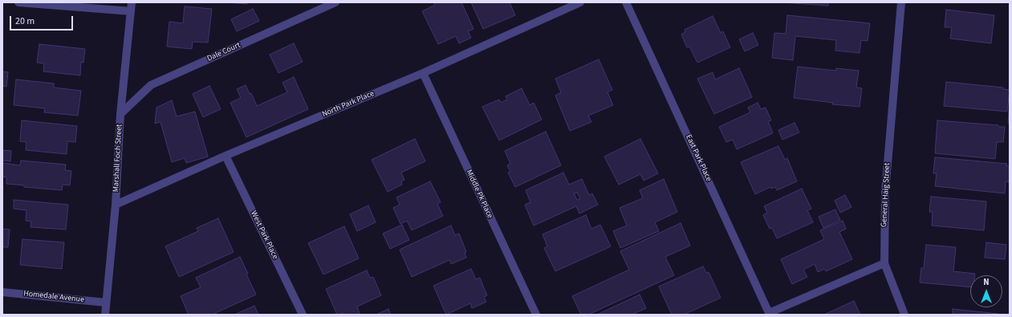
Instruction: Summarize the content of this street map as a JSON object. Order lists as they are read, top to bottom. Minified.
{"streets":{"street":["Dale Court","North Park Place","Marshall Foch Street","East Park Place","Middle Pk Place","General Haig Street","West Park Place","Homedale Avenue"]},"crossings":[["Dale Court","Marshall Foch Street"],["North Park Place","Marshall Foch Street"],["North Park Place","Middle Pk Place"],["North Park Place","West Park Place"],["Marshall Foch Street","Homedale Avenue"]],"scale_bar":"20 m","north":"top"}
